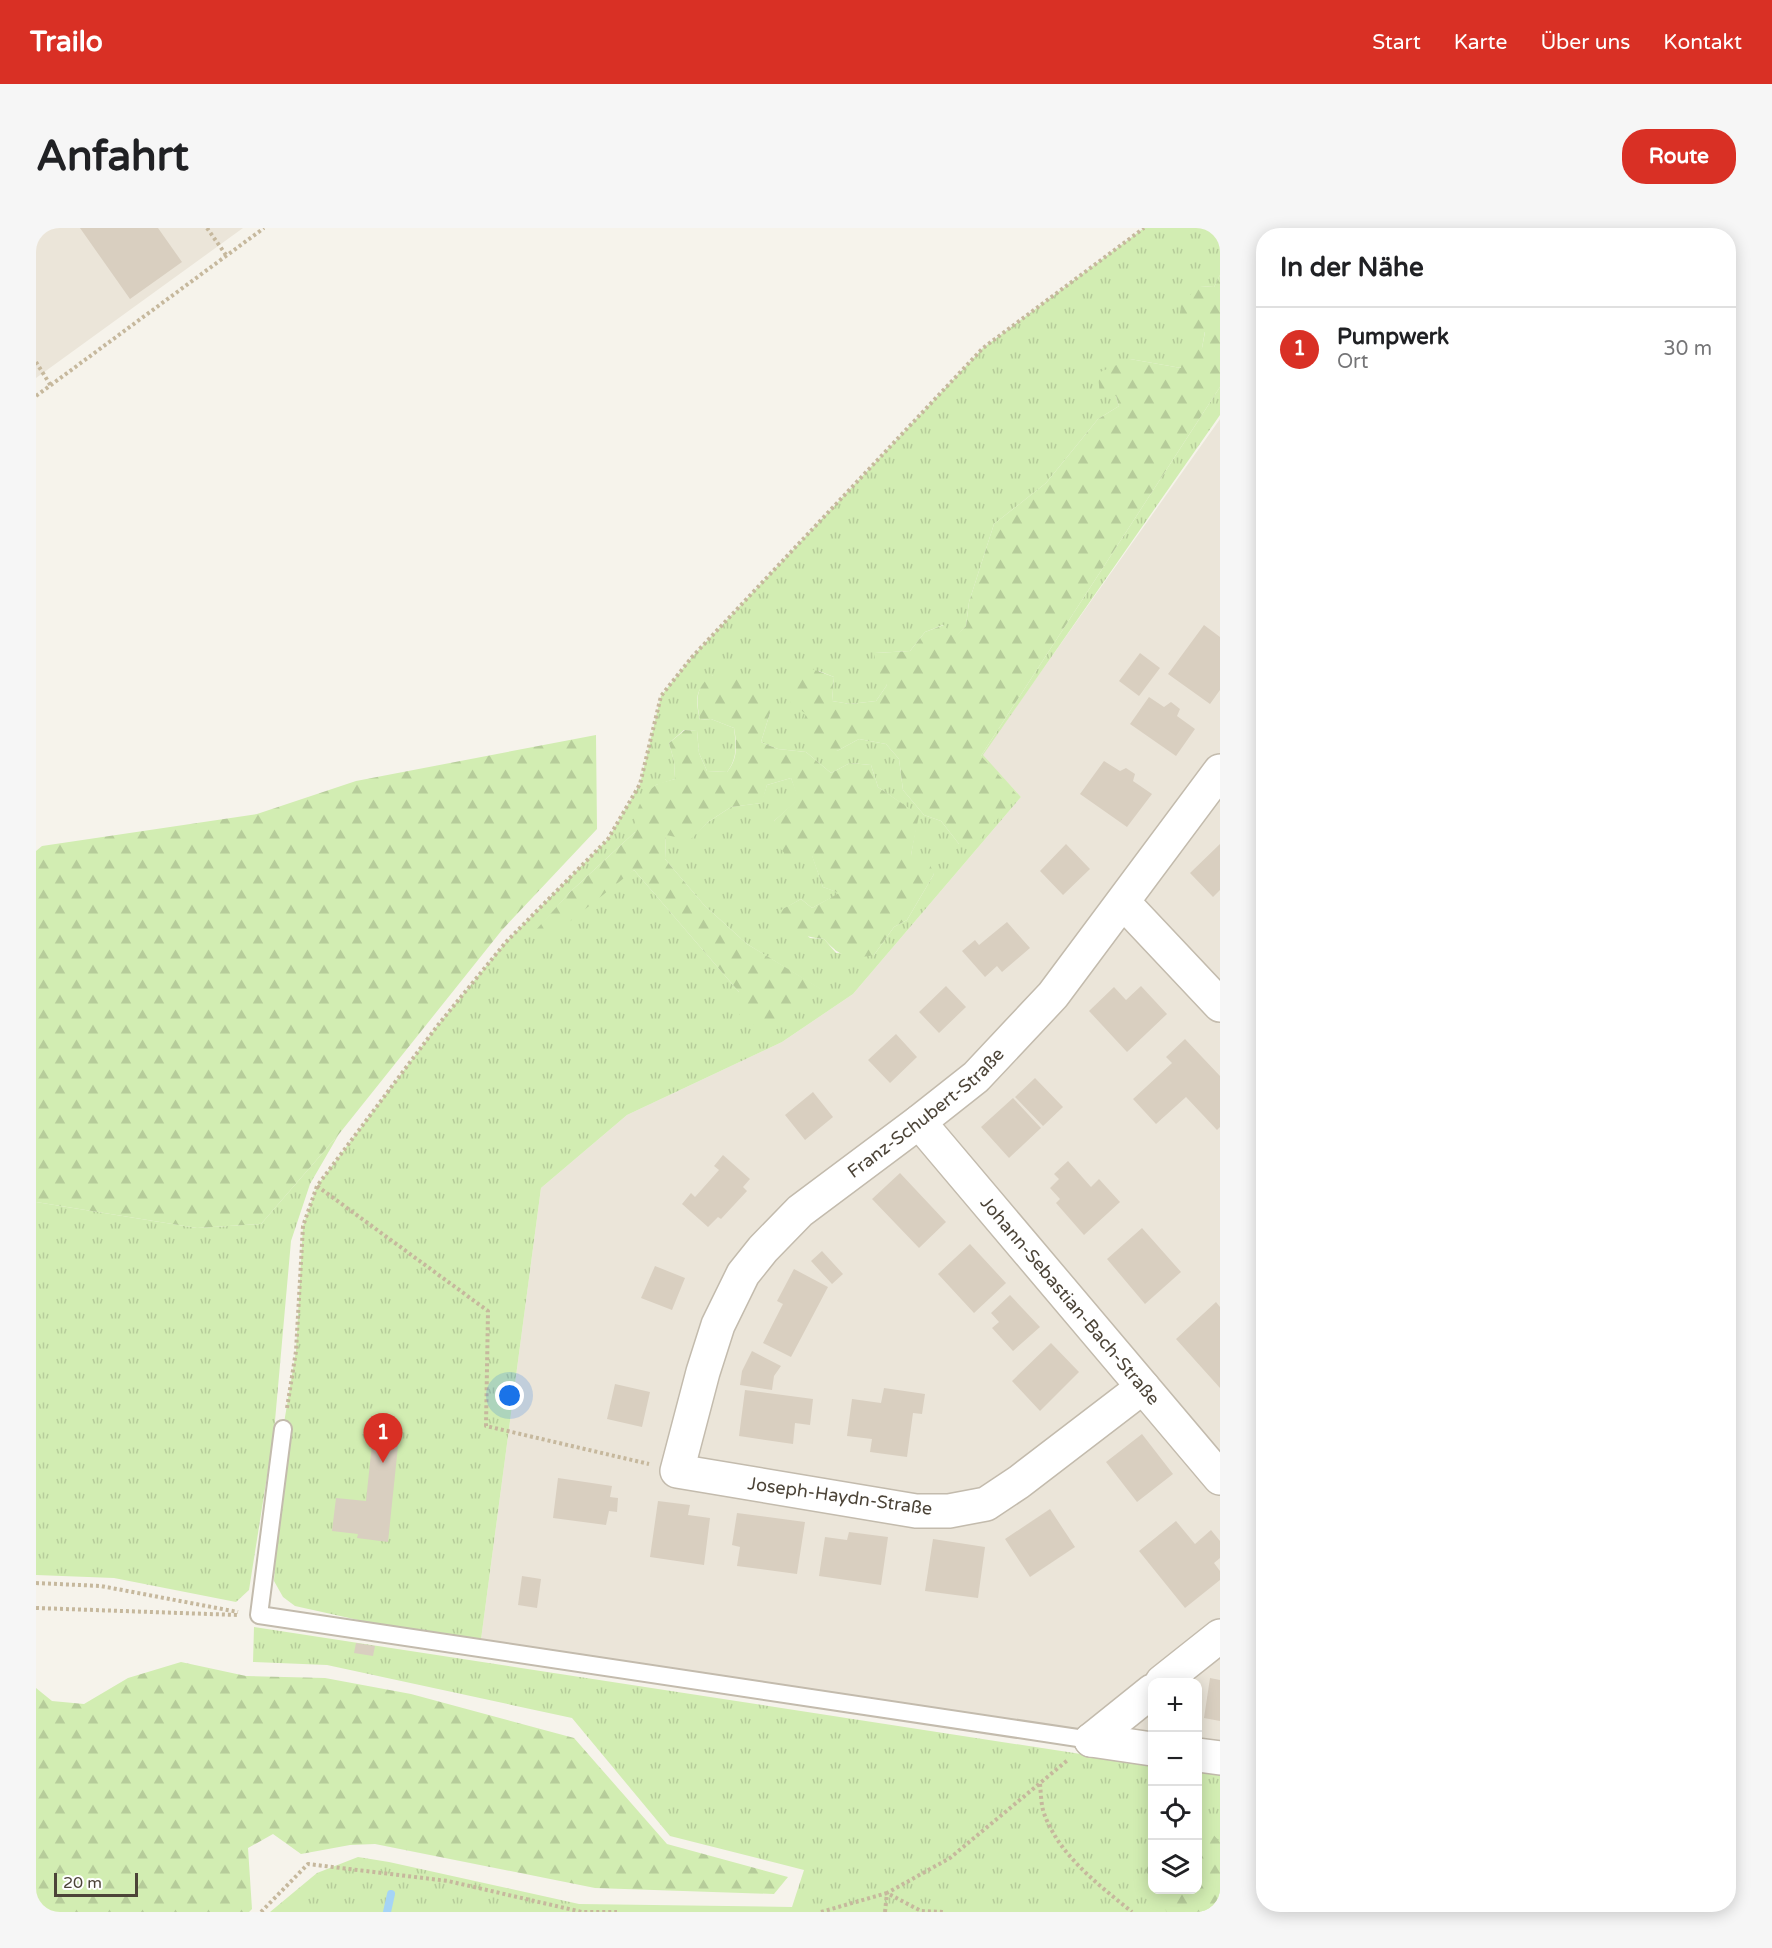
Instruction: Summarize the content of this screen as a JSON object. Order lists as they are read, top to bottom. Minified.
{"streets":{"street":["Franz-Schubert-Straße","Johann-Sebastian-Bach-Straße","Joseph-Haydn-Straße"]},"crossings":[["Franz-Schubert-Straße","Johann-Sebastian-Bach-Straße"],["Franz-Schubert-Straße","Joseph-Haydn-Straße"],["Johann-Sebastian-Bach-Straße","Joseph-Haydn-Straße"]],"scale_bar":"20 m","page":{"header":"Trailo","nav":["Start","Karte","Über uns","Kontakt"],"buttons":"Route","title":"Anfahrt","heading":"In der Nähe","list":[{"mark":"1","name":"Pumpwerk","note":"Ort","value":"30 m"}],"pins":"1","map_buttons":["+","−"],"scale":"20 m"}}
